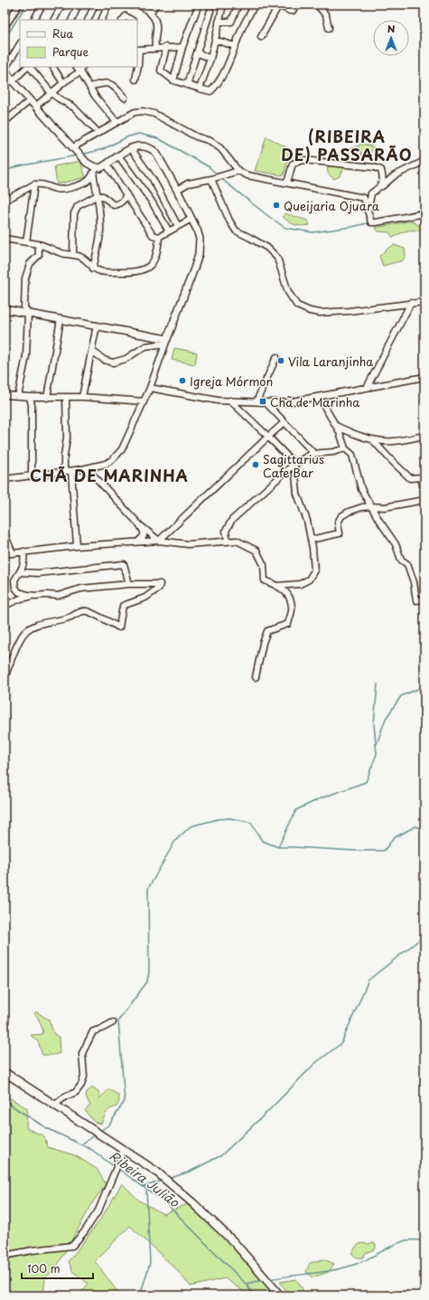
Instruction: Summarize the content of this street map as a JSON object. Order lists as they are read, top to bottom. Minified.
{"districts":["(RIBEIRA DE) PASSARÃO","CHÃ DE MARINHA"],"water":["Ribeira Julião"],"places":{"other":["Queijaria Ojuara","Vila Laranjinha","Igreja Mórmon","Sagittarius Cafe Bar"],"transit":["Chã de Marinha"]},"legend":["Rua","Parque"],"scale_bar":"100 m","north":"top"}
